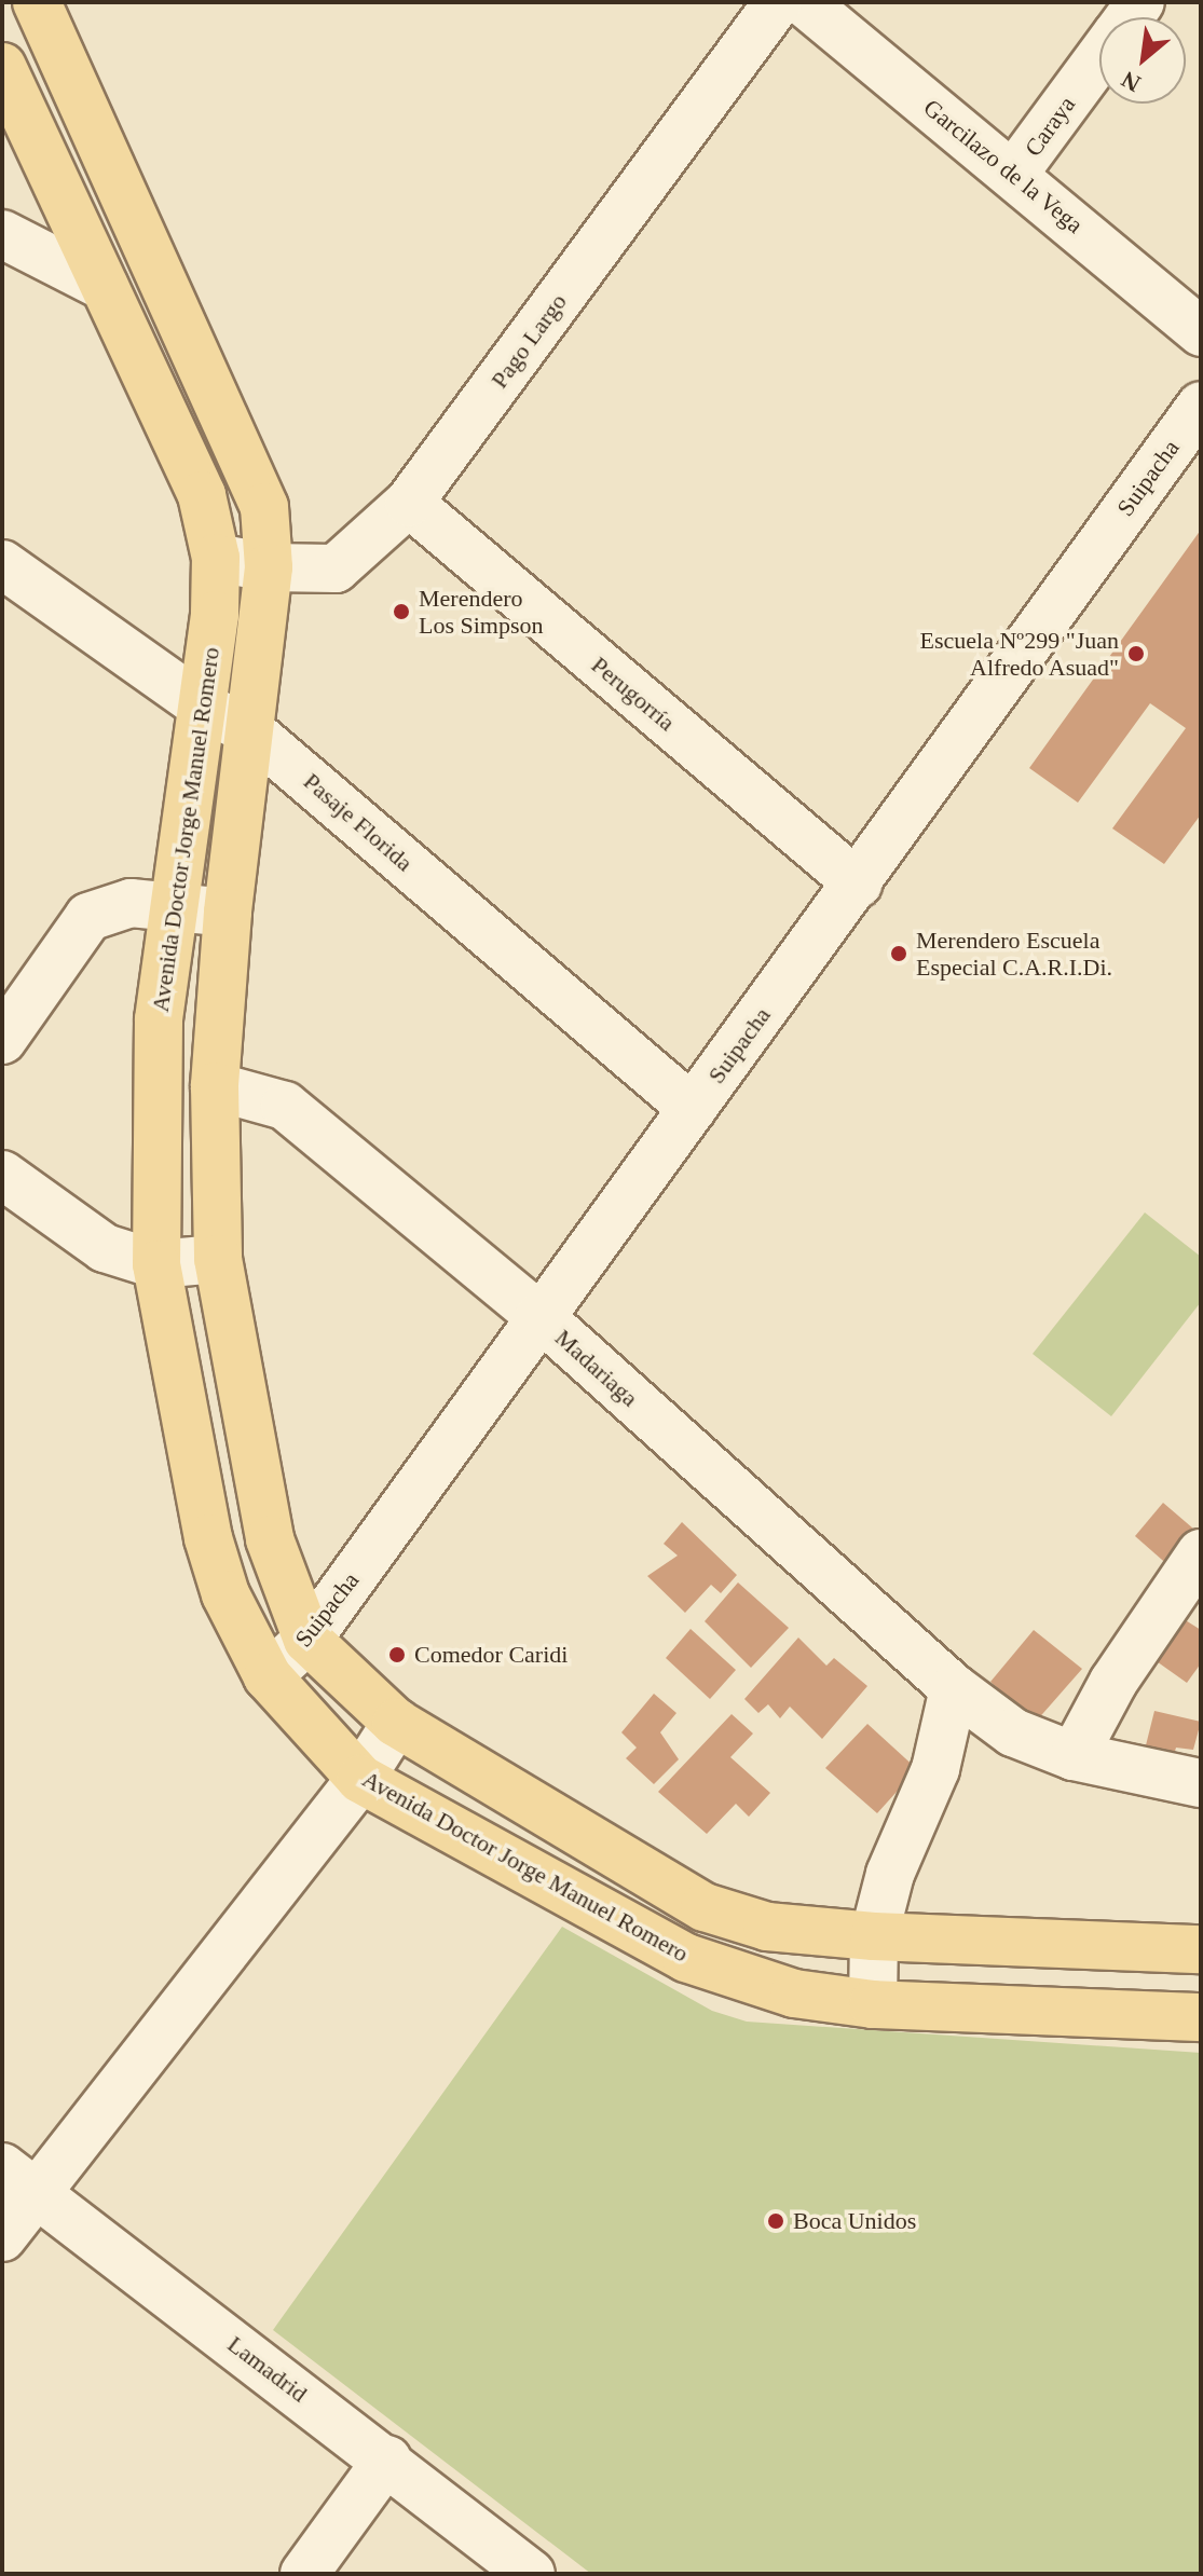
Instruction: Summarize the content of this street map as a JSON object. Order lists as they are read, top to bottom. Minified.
{"streets":{"main road":["Avenida Doctor Jorge Manuel Romero"],"street":["Caraya","Garcilazo de la Vega","Pago Largo","Suipacha","Perugorría","Pasaje Florida","Madariaga","Lamadrid"]},"crossings":[["Caraya","Garcilazo de la Vega"],["Pago Largo","Perugorría"],["Pago Largo","Avenida Doctor Jorge Manuel Romero"],["Suipacha","Perugorría"],["Suipacha","Pasaje Florida"],["Suipacha","Avenida Doctor Jorge Manuel Romero"],["Suipacha","Madariaga"],["Pasaje Florida","Avenida Doctor Jorge Manuel Romero"],["Avenida Doctor Jorge Manuel Romero","Madariaga"]],"places":["Merendero Los Simpson","Escuela Nº299 \"Juan Alfredo Asuad\"","Merendero Escuela Especial C.A.R.I.Di.","Comedor Caridi","Boca Unidos"],"north":"bottom left"}
